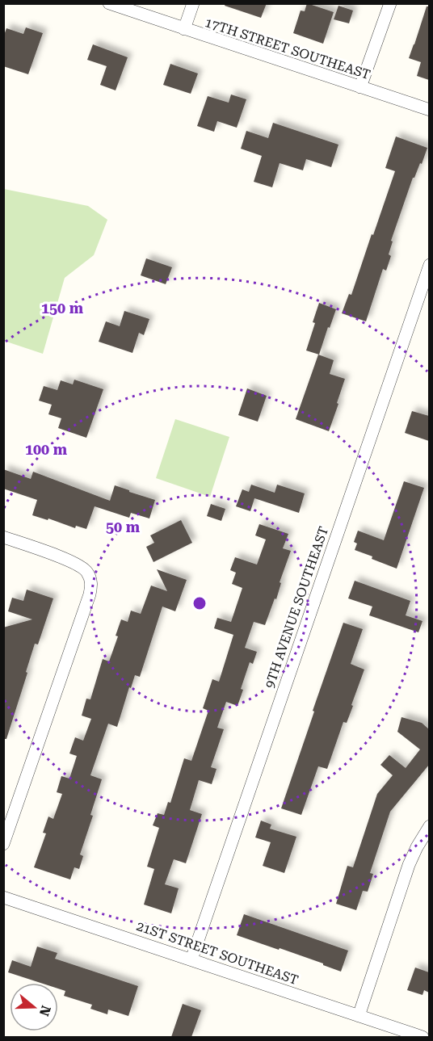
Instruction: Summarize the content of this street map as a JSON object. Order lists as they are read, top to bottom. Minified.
{"streets":{"street":["17TH STREET SOUTHEAST","9TH AVENUE SOUTHEAST","21ST STREET SOUTHEAST"]},"crossings":[["9TH AVENUE SOUTHEAST","21ST STREET SOUTHEAST"]],"north":"right","rings":["150 m","100 m","50 m"]}
